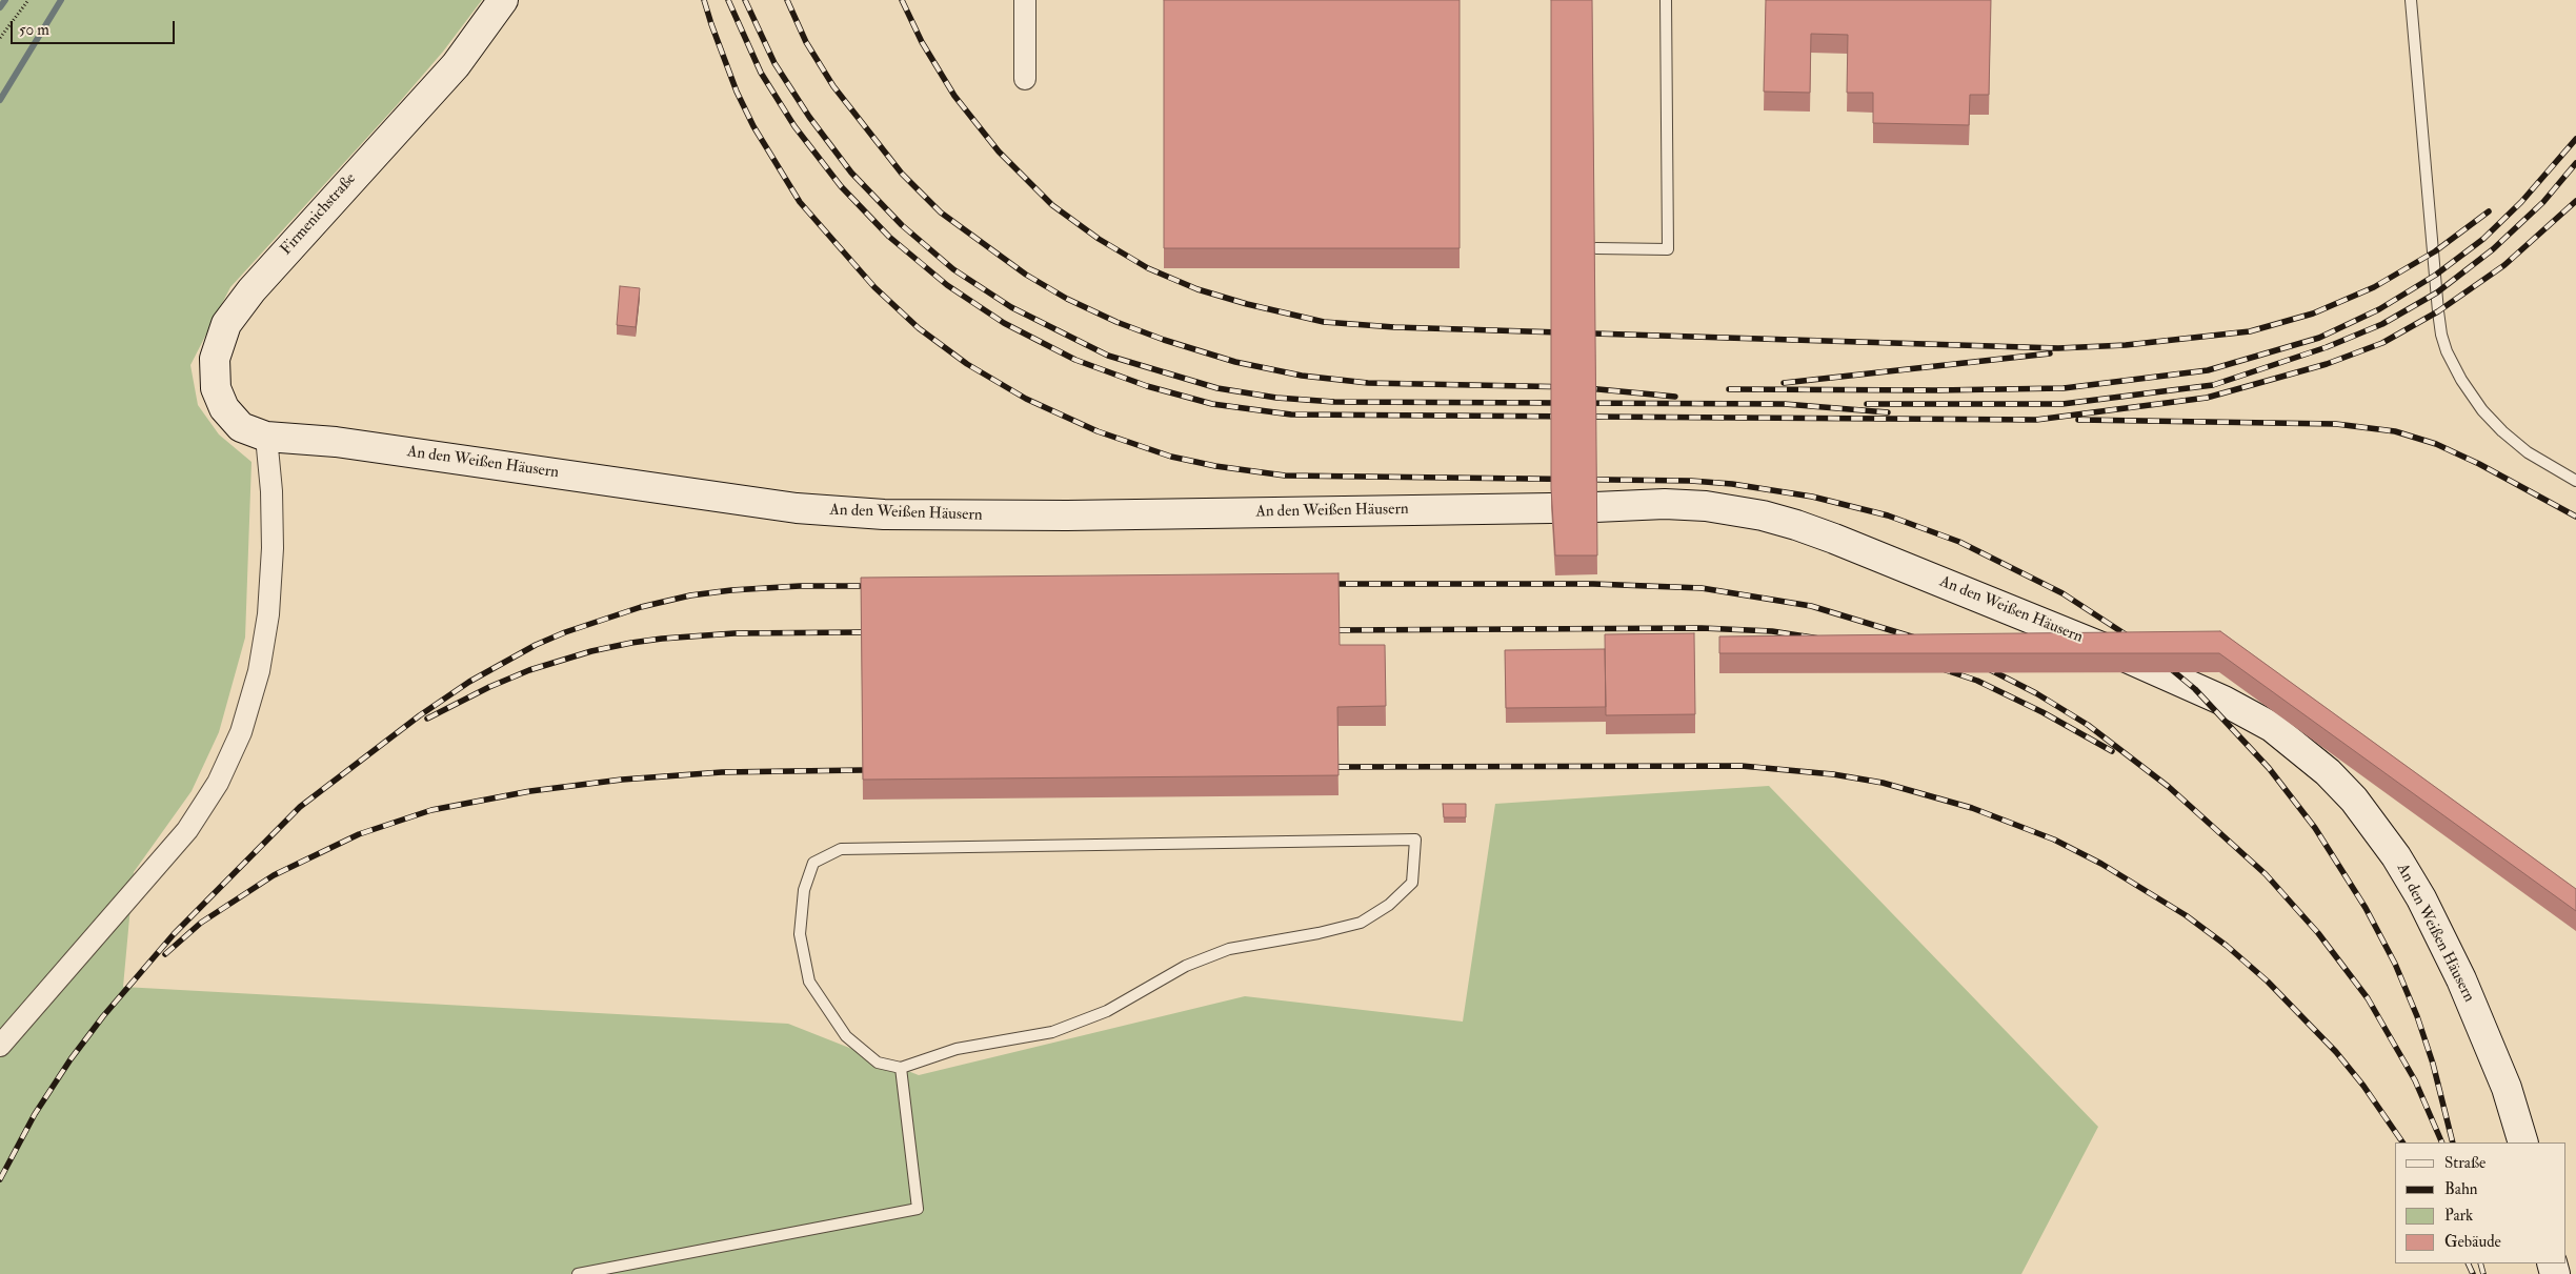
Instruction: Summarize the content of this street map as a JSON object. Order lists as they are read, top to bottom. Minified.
{"streets":{"street":["Firmenichstraße","An den Weißen Häusern"]},"crossings":[["Firmenichstraße","An den Weißen Häusern"]],"legend":["Straße","Bahn","Park","Gebäude"],"scale_bar":"50 m"}
